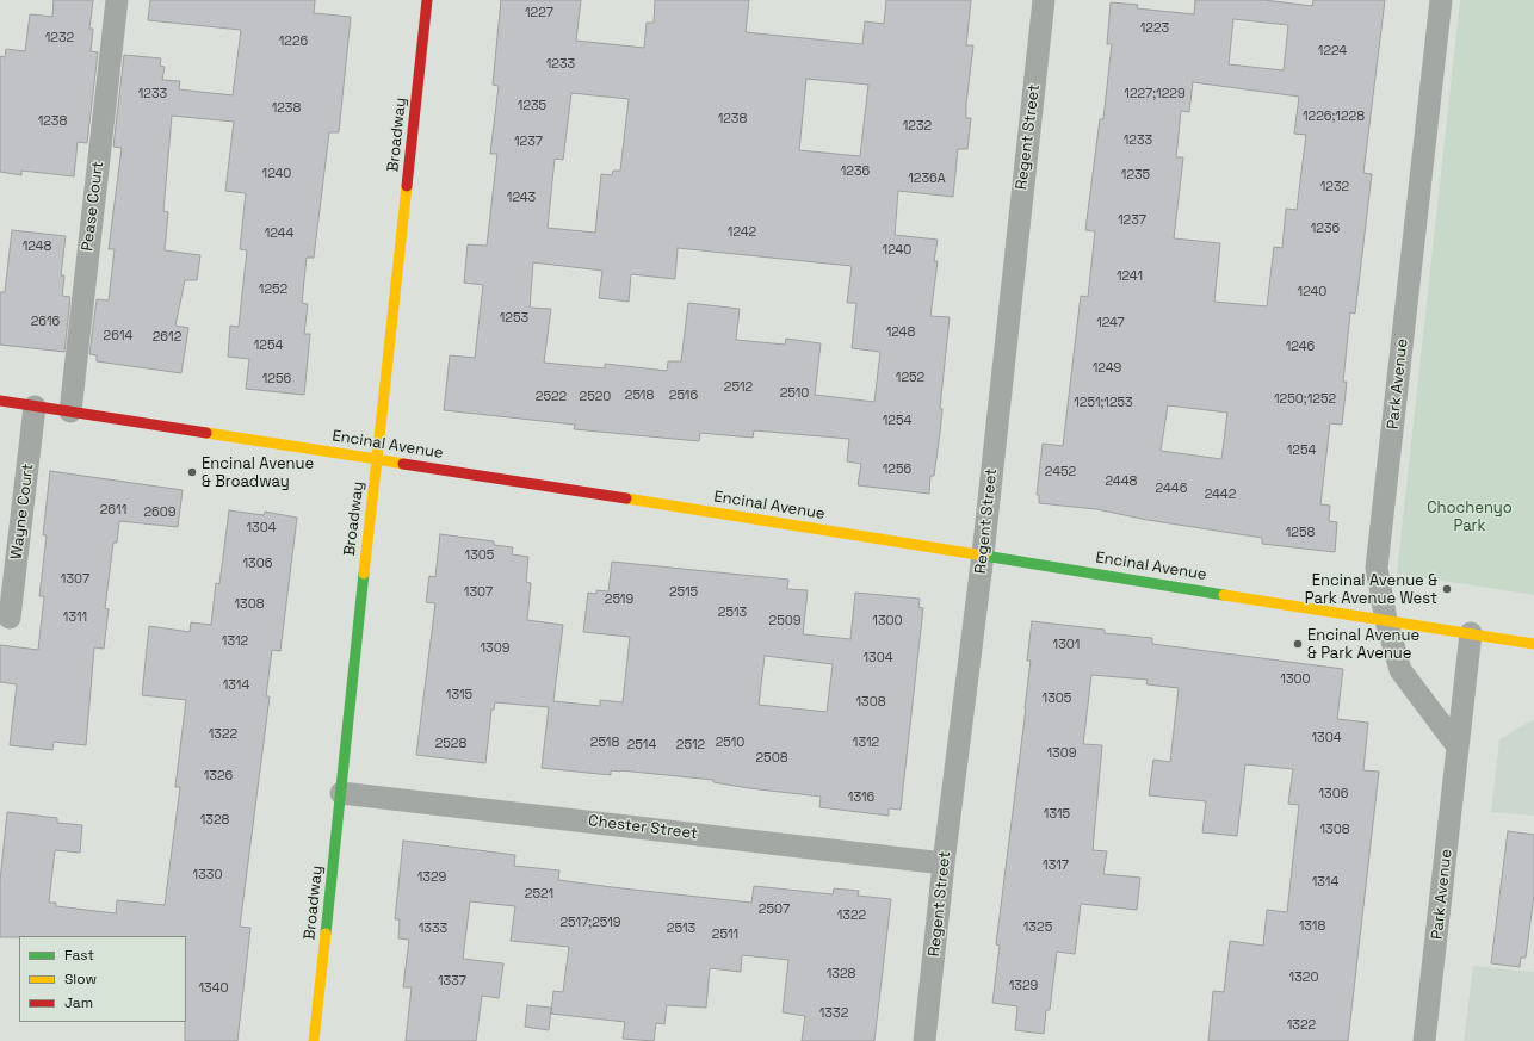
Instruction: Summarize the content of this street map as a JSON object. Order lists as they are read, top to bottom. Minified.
{"streets":{"main road":["Broadway","Encinal Avenue"],"street":["Regent Street","Pease Court","Park Avenue","Wayne Court","Chester Street"]},"crossings":[["Broadway","Encinal Avenue"],["Broadway","Chester Street"],["Regent Street","Encinal Avenue"],["Regent Street","Chester Street"],["Pease Court","Encinal Avenue"],["Park Avenue","Encinal Avenue"],["Encinal Avenue","Wayne Court"]],"parks":["Chochenyo Park"],"places":["Encinal Avenue & Broadway","Encinal Avenue & Park Avenue West","Encinal Avenue & Park Avenue"],"house_numbers":["1227","1223","1232","1226","1224","1233","1233","1227;1229","1235","1238","1226;1228","1238","1238","1232","1233","1237","1236","1240","1235","1236A","1232","1243","1237","1236","1242","1244","1248","1240","1241","1252","1240","1253","2616","1247","1248","2614","2612","1254","1246","1249","1252","1256","2512","2510","2518","2516","2522","2520","1250;1252","1251;1253","1254","1254","1256","2452","2448","2446","2442","2611","2609","1304","1258","1305","1306","1307","1307","2515","2519","1308","2513","1311","2509","1300","1312","1301","1309","1304","1300","1314","1315","1305","1308","1322","1304","2518","2510","1312","2528","2514","2512","1309","2508","1326","1306","1316","1315","1328","1308","1317","1330","1329","1314","2521","2507","1322","2517;2519","1318","1325","1333","2513","2511","1328","1320","1337","1329","1340","1332","1322"],"legend":["Fast","Slow","Jam"]}
